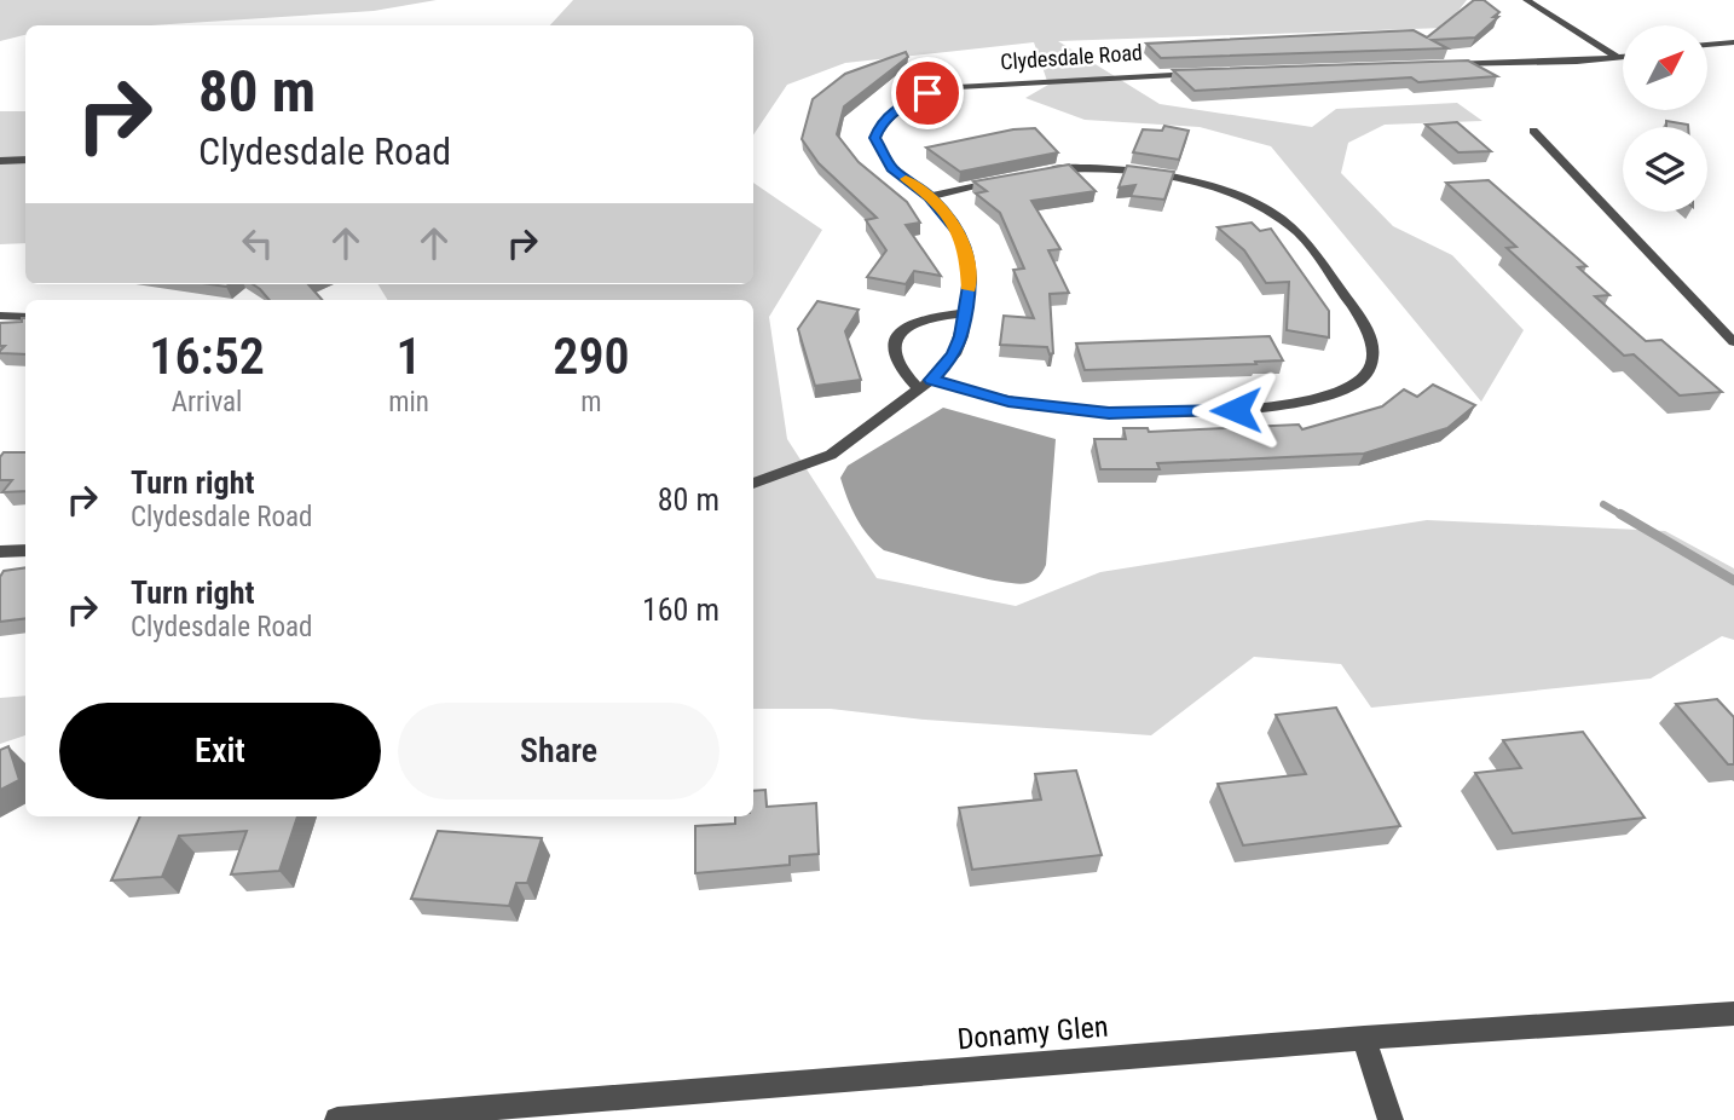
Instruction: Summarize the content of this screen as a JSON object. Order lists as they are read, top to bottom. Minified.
{"streets":{"street":["Clydesdale Road","Donamy Glen"]},"north":"top right","page":{"turn":["80 m","Clydesdale Road"],"eta":["16:52","Arrival","1","min","290","m"],"list":[{"name":"Turn right","note":"Clydesdale Road","value":"80 m"},{"name":"Turn right","note":"Clydesdale Road","value":"160 m"}],"buttons":["Exit","Share"]}}
